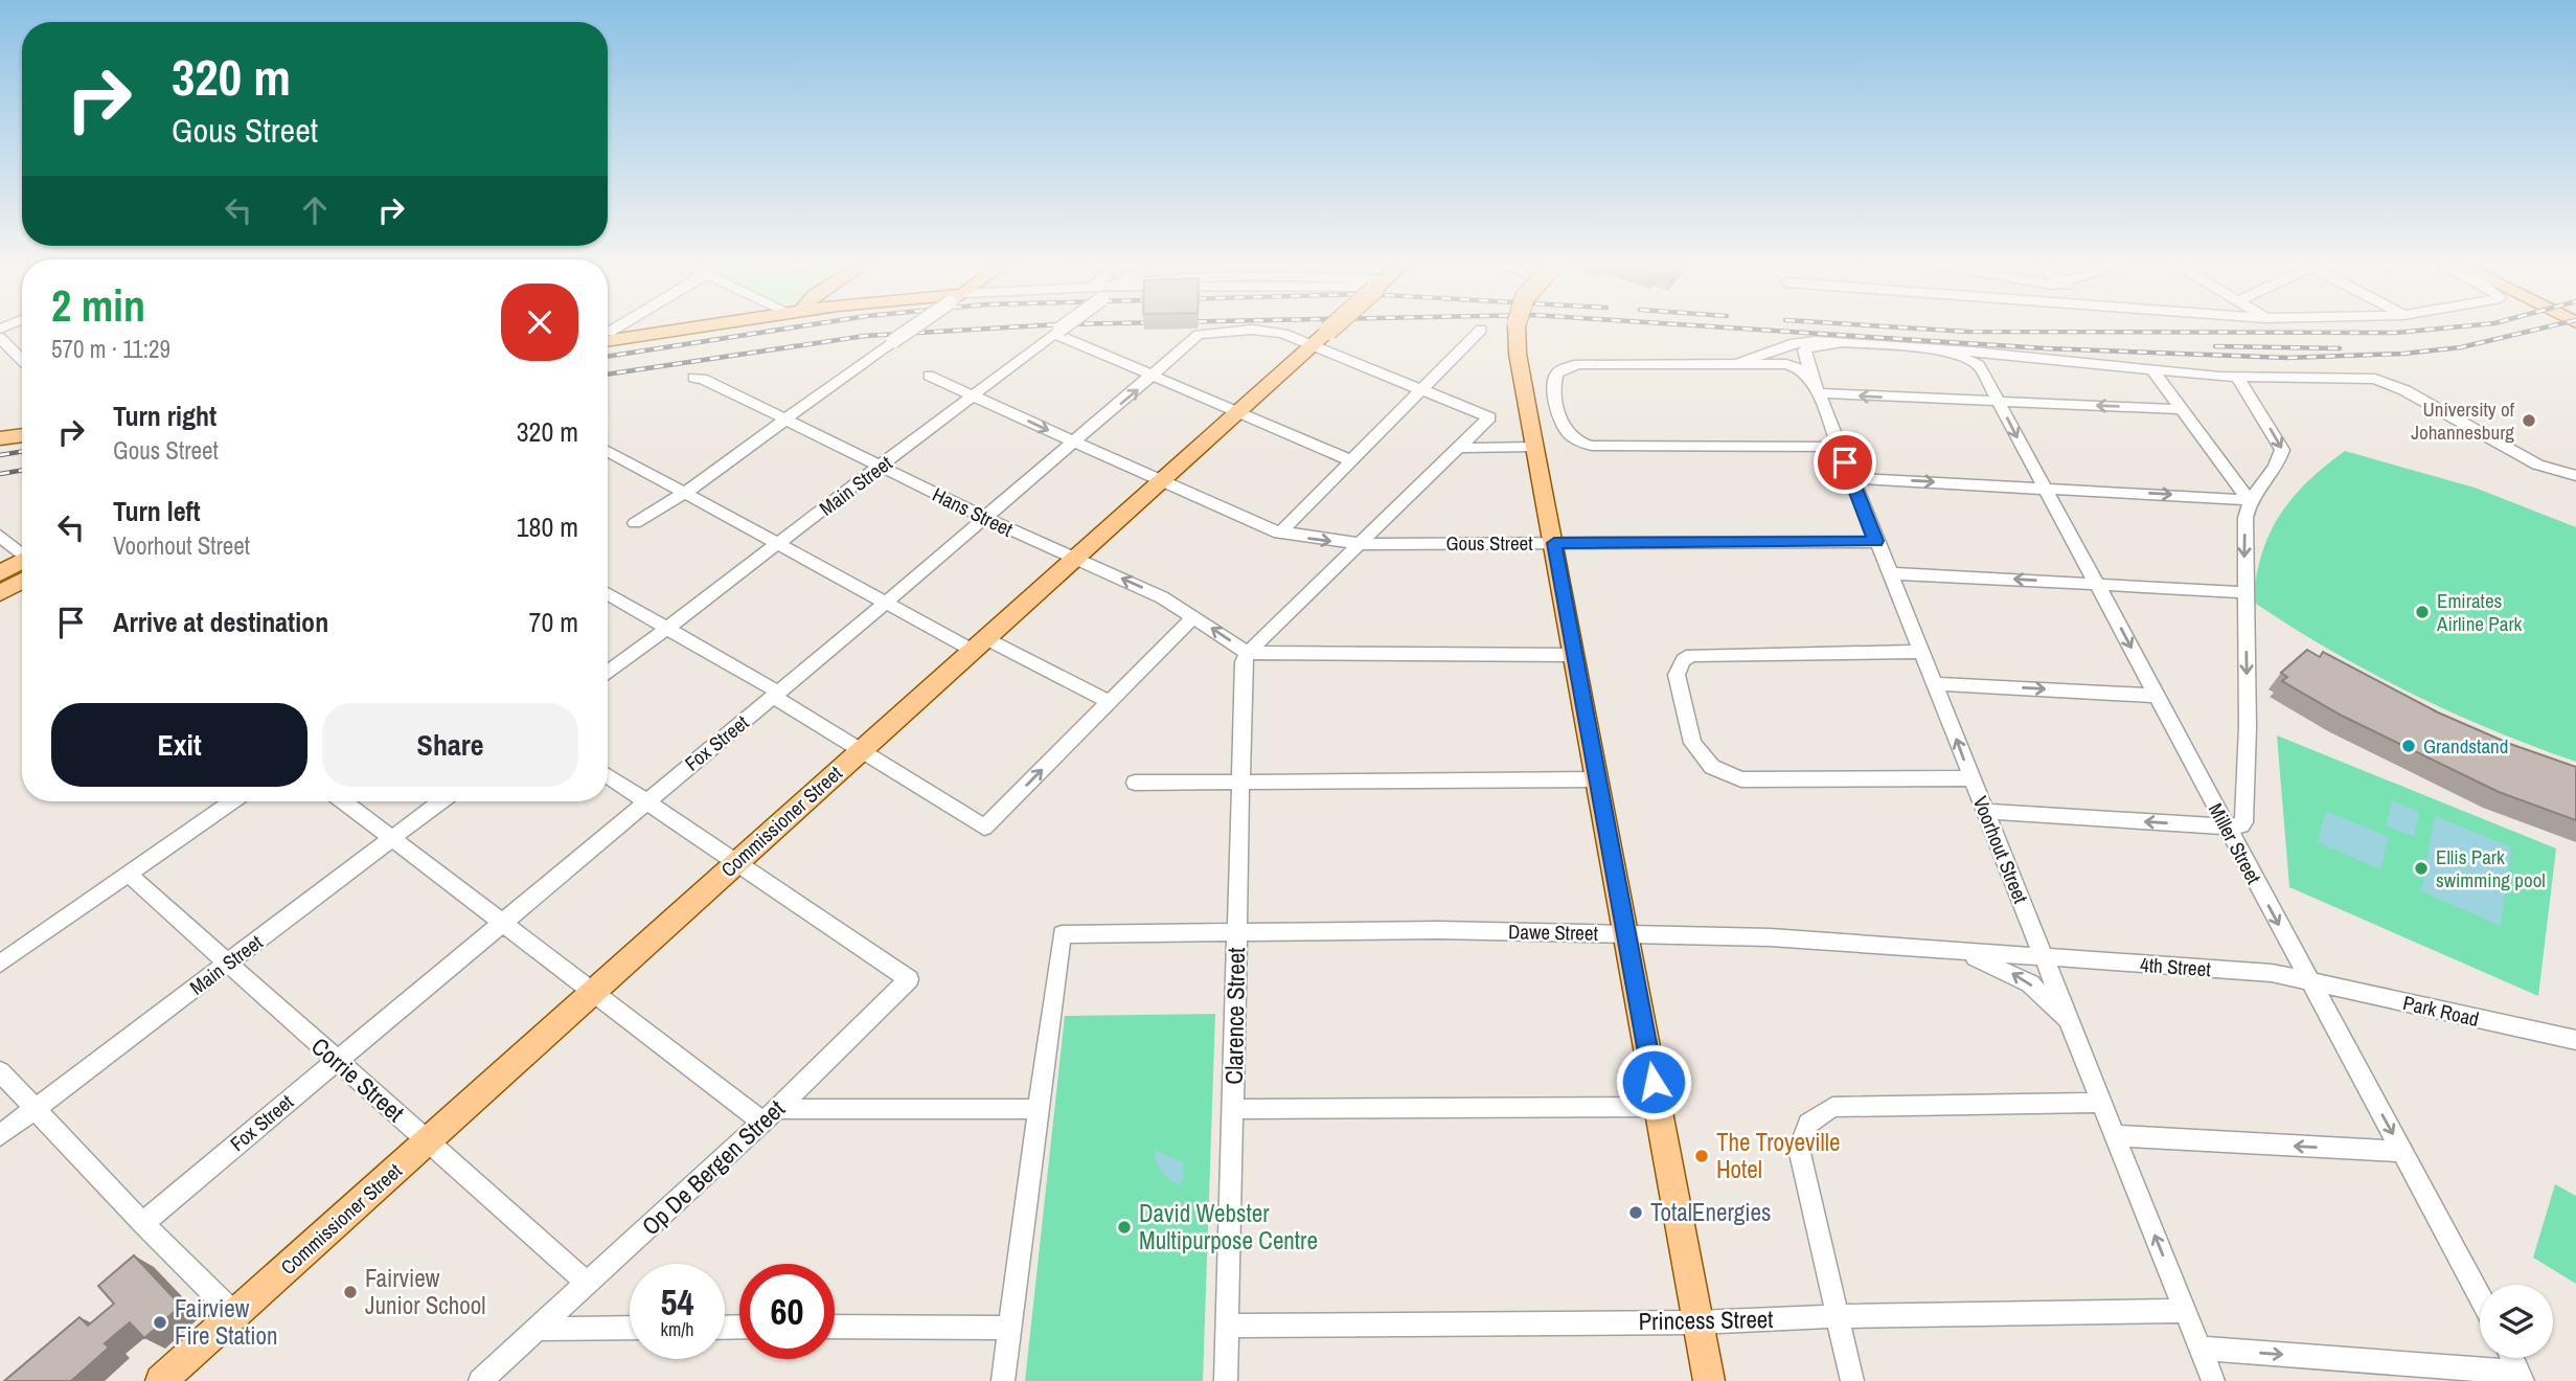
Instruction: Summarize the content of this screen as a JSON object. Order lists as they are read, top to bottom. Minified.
{"streets":{"main road":["Commissioner Street"],"street":["Main Street","Hans Street","Gous Street","Fox Street","Miller Street","Voorhout Street","Dawe Street","4th Street","Park Road","Clarence Street","Corrie Street","Op De Bergen Street","Princess Street"]},"crossings":[["Main Street","Hans Street"],["Main Street","Gous Street"],["Main Street","Corrie Street"],["Hans Street","Fox Street"],["Hans Street","Commissioner Street"],["Hans Street","Clarence Street"],["Gous Street","Fox Street"],["Gous Street","Commissioner Street"],["Gous Street","Voorhout Street"],["Fox Street","Commissioner Street"],["Fox Street","Corrie Street"],["Commissioner Street","Corrie Street"],["Commissioner Street","Op De Bergen Street"],["Miller Street","4th Street"],["Miller Street","Park Road"],["Voorhout Street","Dawe Street"],["Voorhout Street","4th Street"],["Voorhout Street","Princess Street"],["Dawe Street","4th Street"],["Dawe Street","Clarence Street"],["4th Street","Park Road"],["Clarence Street","Princess Street"],["Corrie Street","Op De Bergen Street"]],"one_way":["Miller Street"],"places":["University of Johannesburg","Emirates Airline Park","Grandstand","Ellis Park swimming pool","The Troyeville Hotel","TotalEnergies","David Webster Multipurpose Centre","Fairview Junior School","Fairview Fire Station"],"page":{"turn":["320 m","Gous Street"],"heading":["2 min","570 m · 11:29"],"list":[{"name":"Turn right","note":"Gous Street","value":"320 m"},{"name":"Turn left","note":"Voorhout Street","value":"180 m"},{"name":"Arrive at destination","value":"70 m"}],"buttons":["Exit","Share"],"speed":"54 km/h","limit":"60"}}
